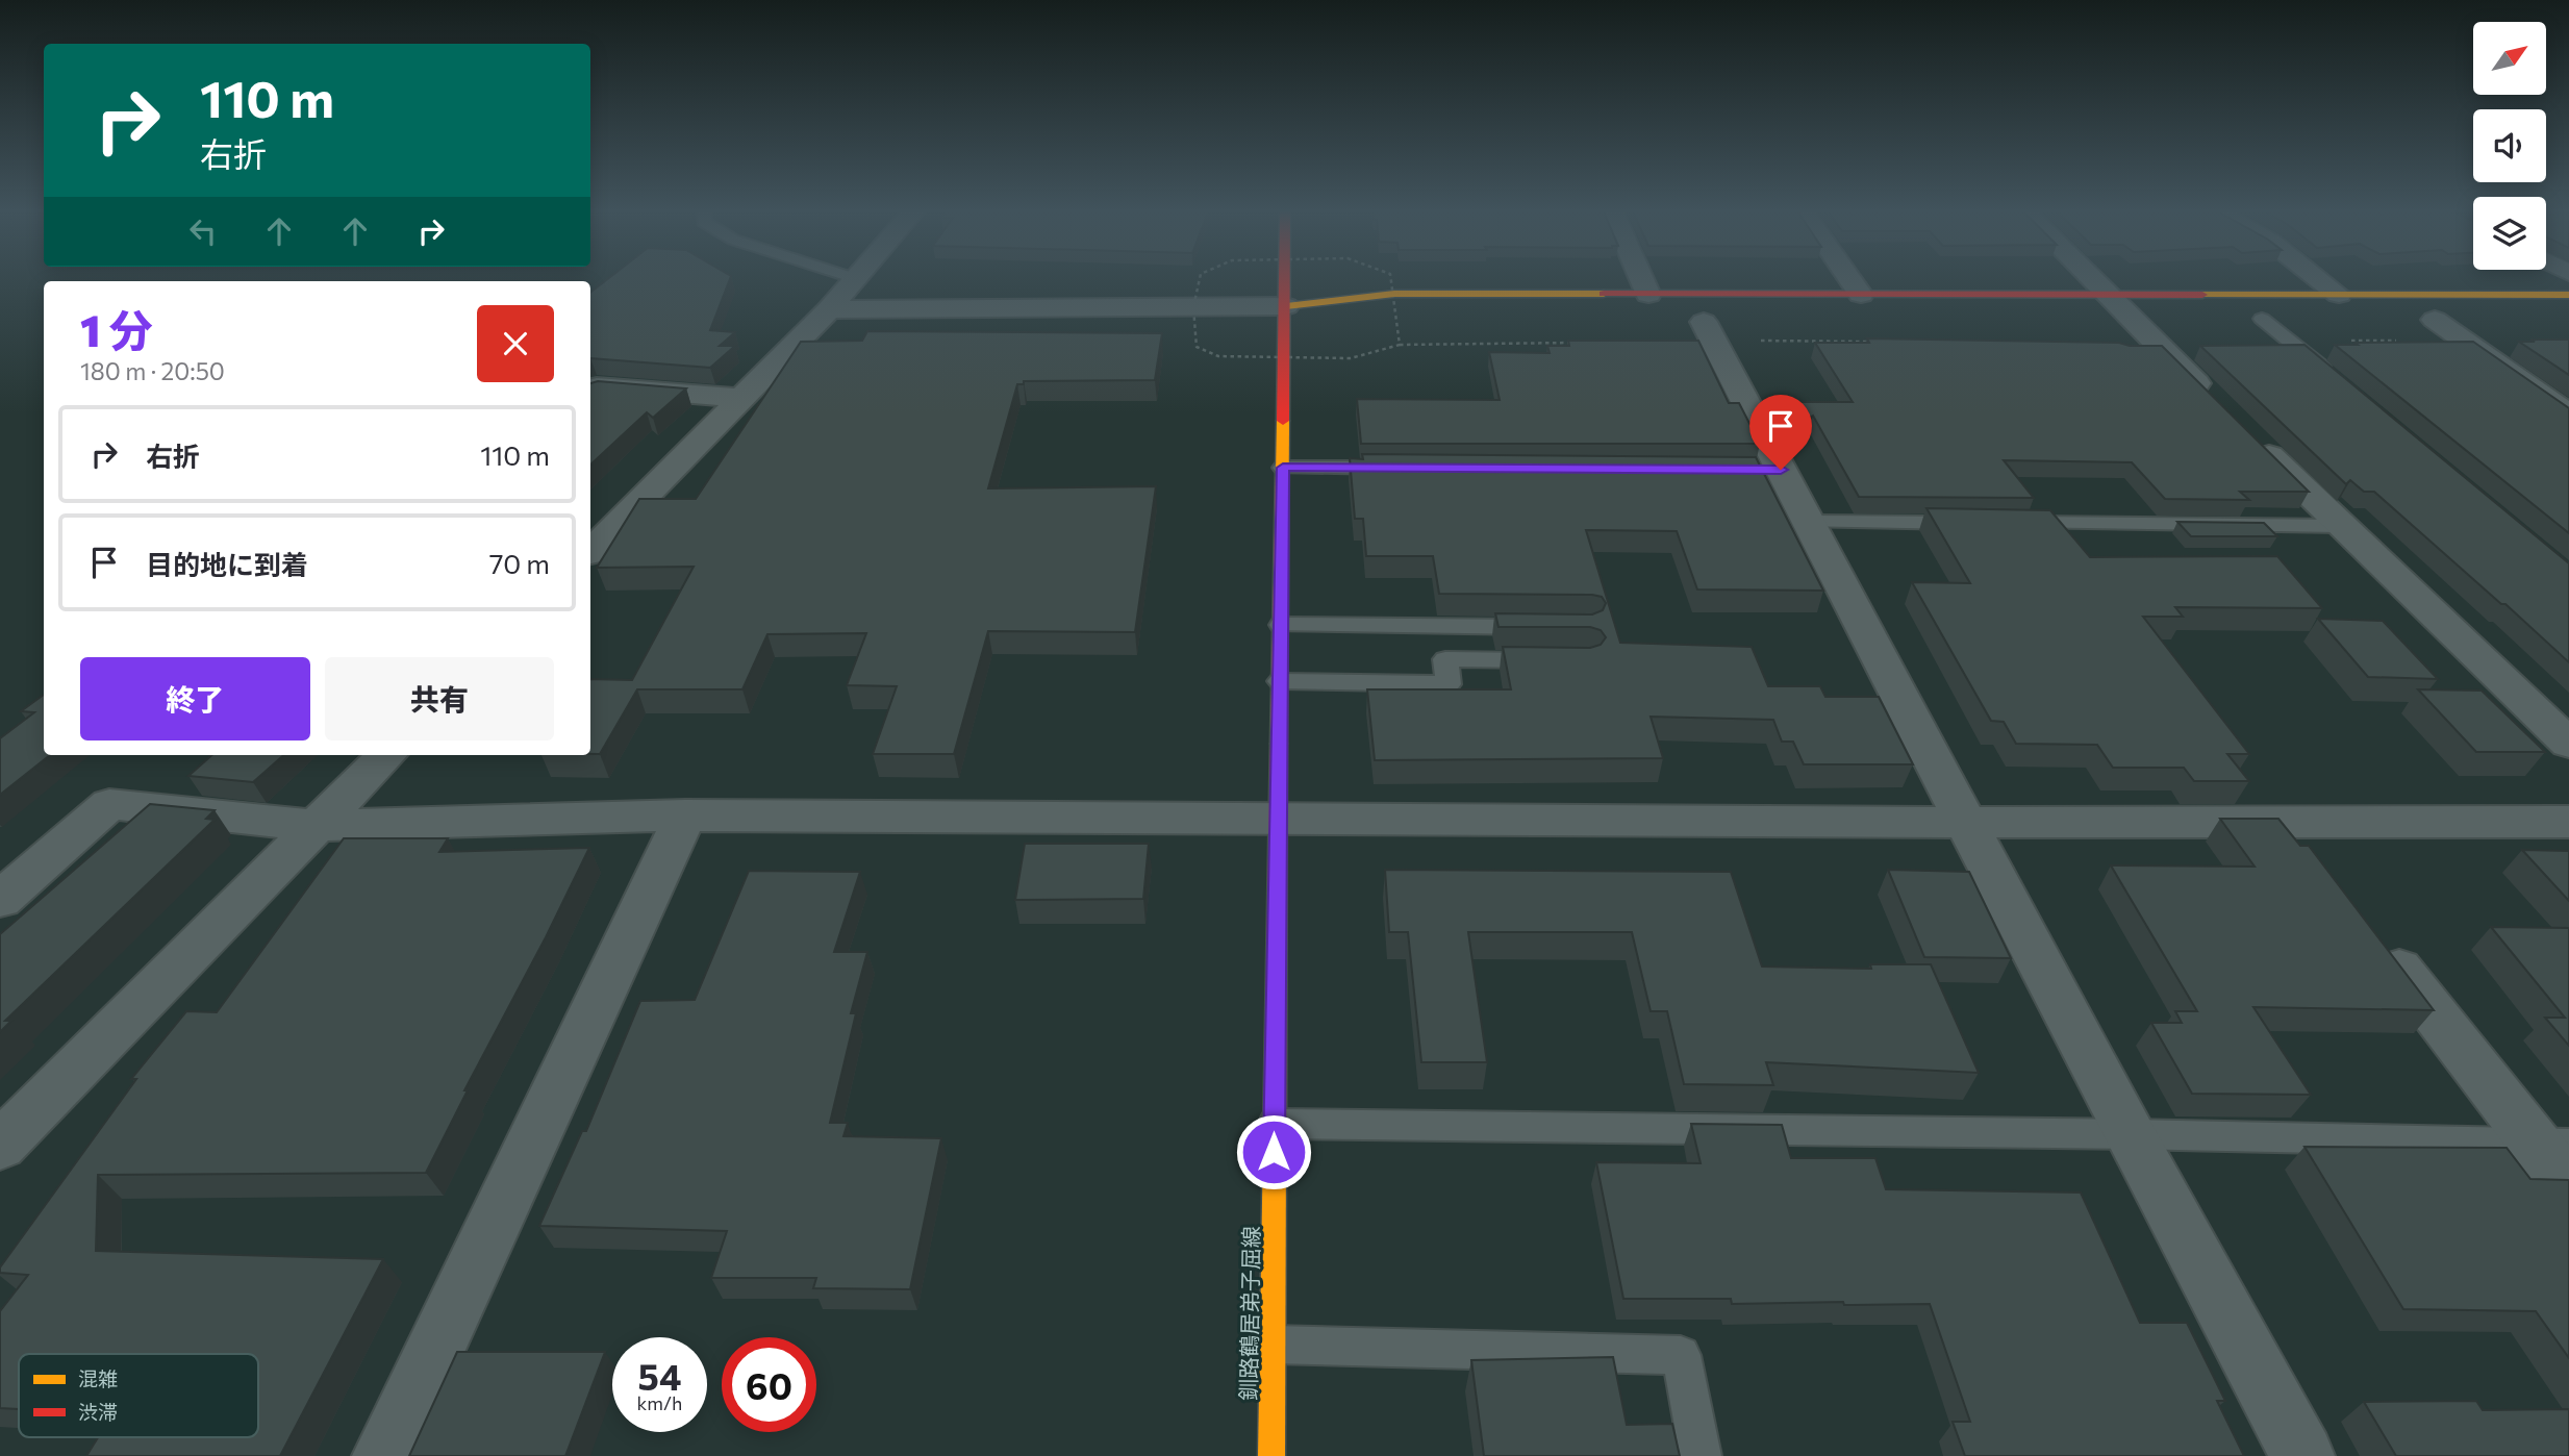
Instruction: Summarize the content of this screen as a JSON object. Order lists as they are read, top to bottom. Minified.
{"streets":{"street":["釧路鶴居弟子屈線"]},"legend":["混雑","渋滞"],"north":"top right","page":{"turn":["110 m","右折"],"heading":["1 分","180 m · 20:50"],"list":[{"name":"右折","value":"110 m"},{"name":"目的地に到着","value":"70 m"}],"buttons":["終了","共有"],"speed":"54 km/h","limit":"60"}}
